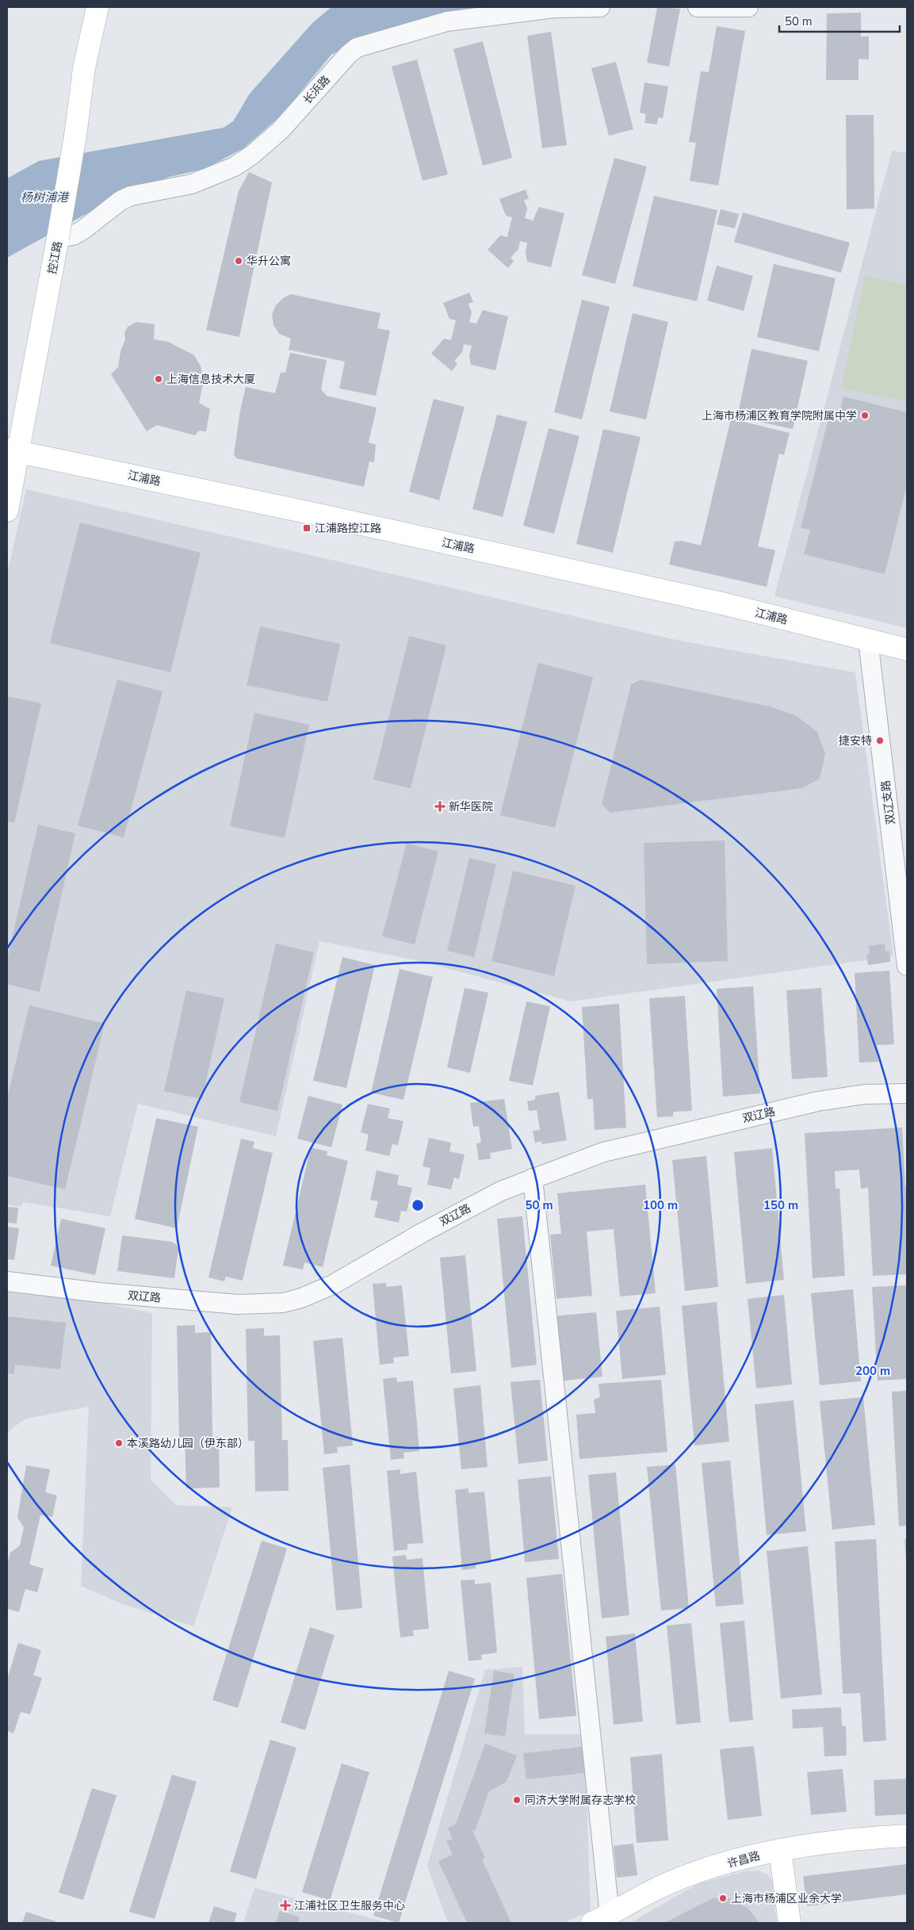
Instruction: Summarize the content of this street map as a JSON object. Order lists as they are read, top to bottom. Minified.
{"streets":{"main road":["控江路","江浦路","许昌路"],"street":["长浜路","双辽支路","双辽路"]},"crossings":[["长浜路","控江路"],["控江路","江浦路"],["江浦路","双辽支路"]],"water":["杨树浦港"],"places":{"other":["华升公寓","上海信息技术大厦","上海市杨浦区教育学院附属中学","捷安特","本溪路幼儿园（伊东部）","同济大学附属存志学校","上海市杨浦区业余大学"],"transit":["江浦路控江路"],"health":["新华医院","江浦社区卫生服务中心"]},"scale_bar":"50 m","rings":["50 m","100 m","150 m","200 m"]}
